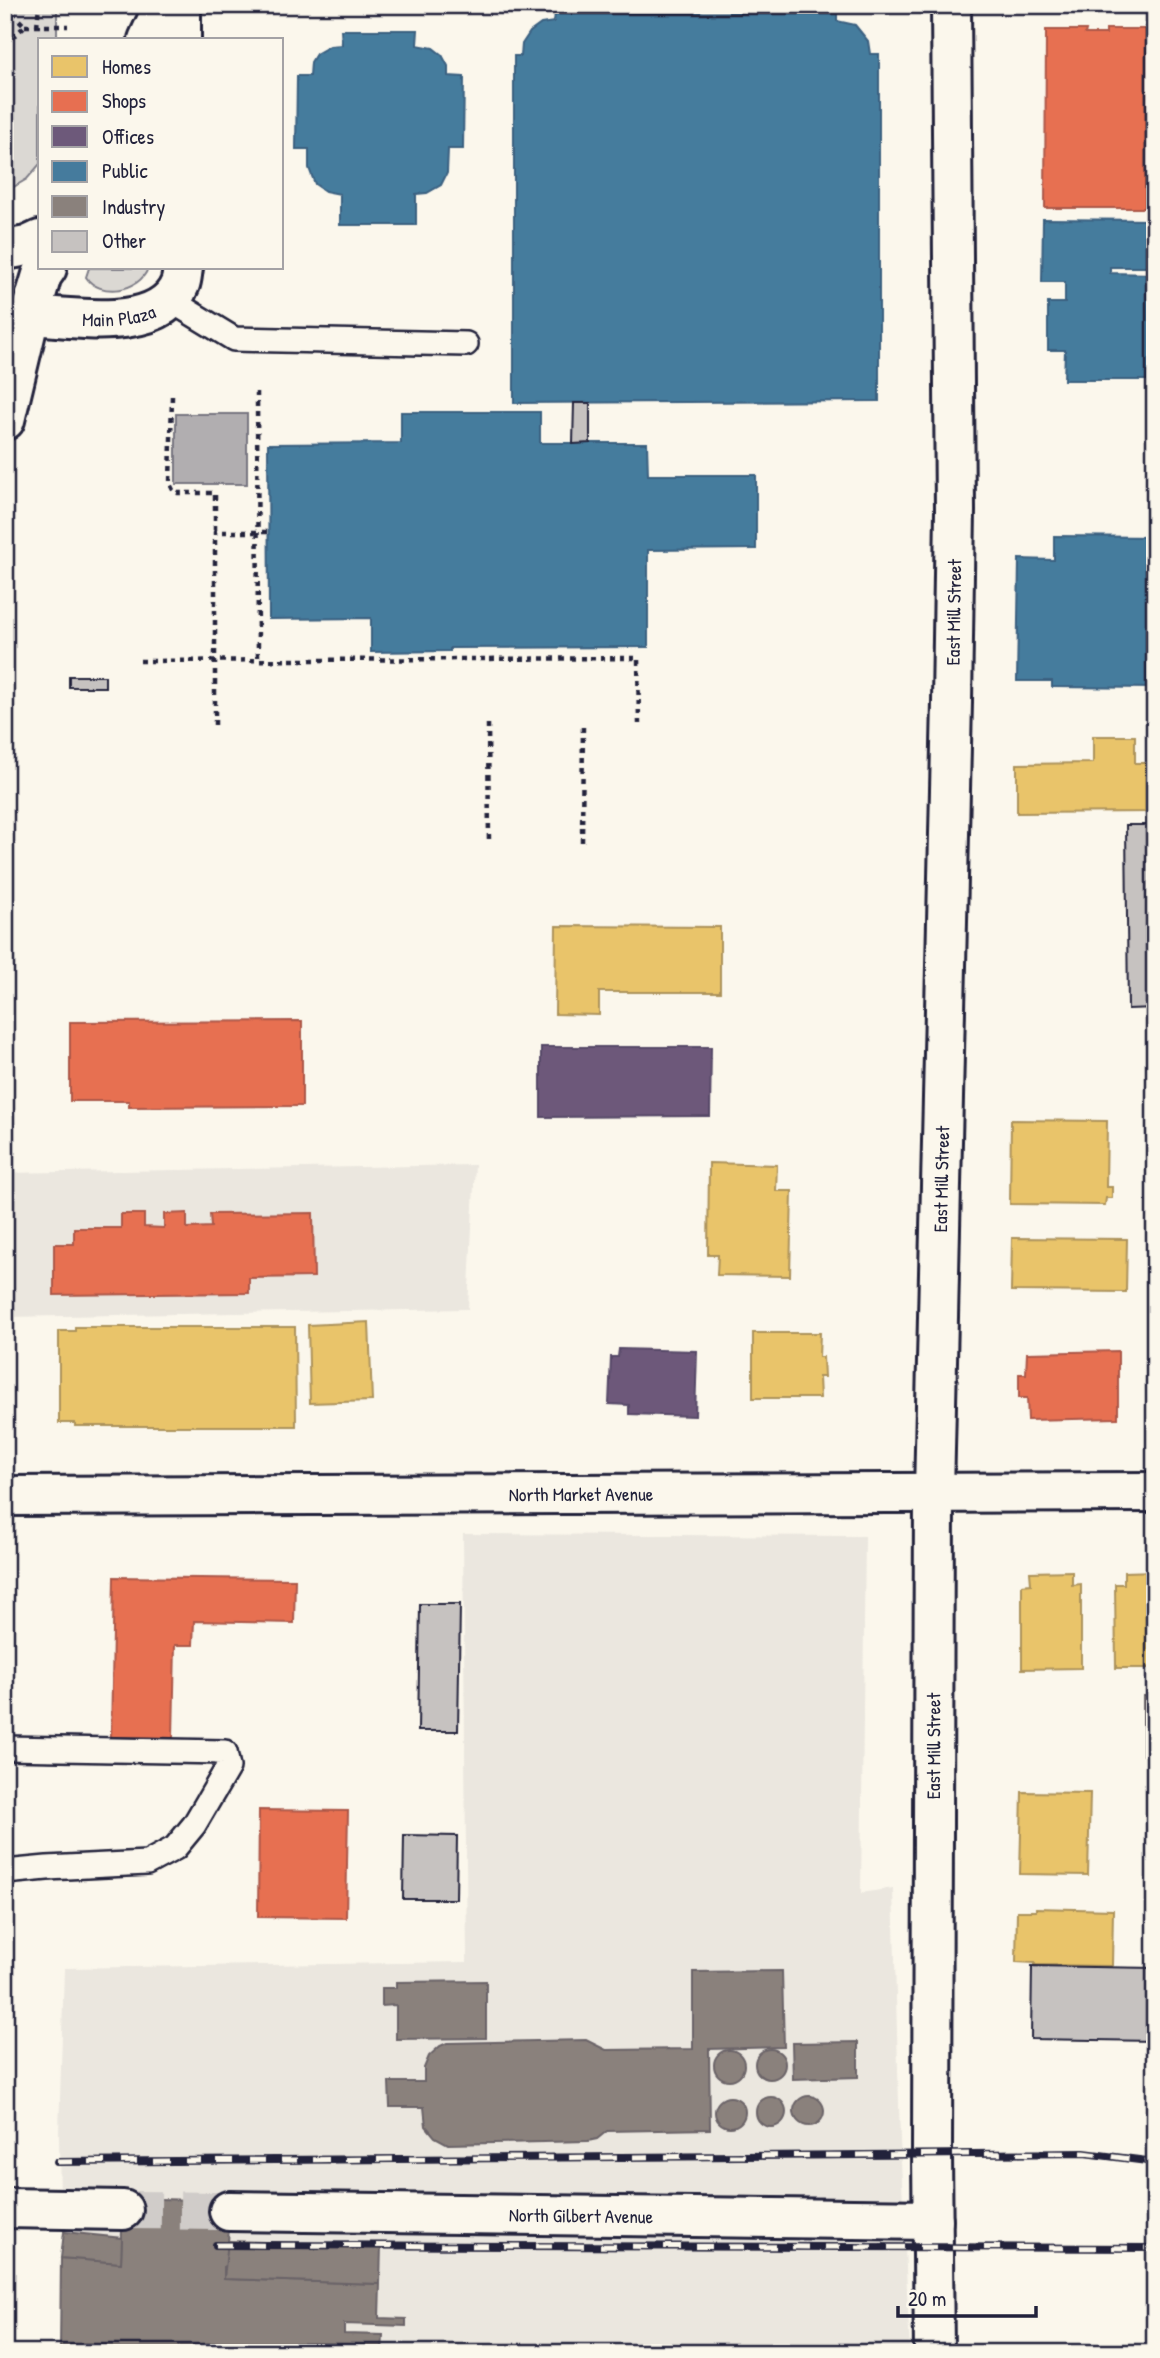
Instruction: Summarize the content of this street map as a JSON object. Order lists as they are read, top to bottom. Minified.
{"streets":{"street":["Main Plaza","East Mill Street","North Market Avenue","North Gilbert Avenue"]},"crossings":[["East Mill Street","North Market Avenue"],["East Mill Street","North Gilbert Avenue"]],"legend":["Homes","Shops","Offices","Public","Industry","Other"],"scale_bar":"20 m"}
